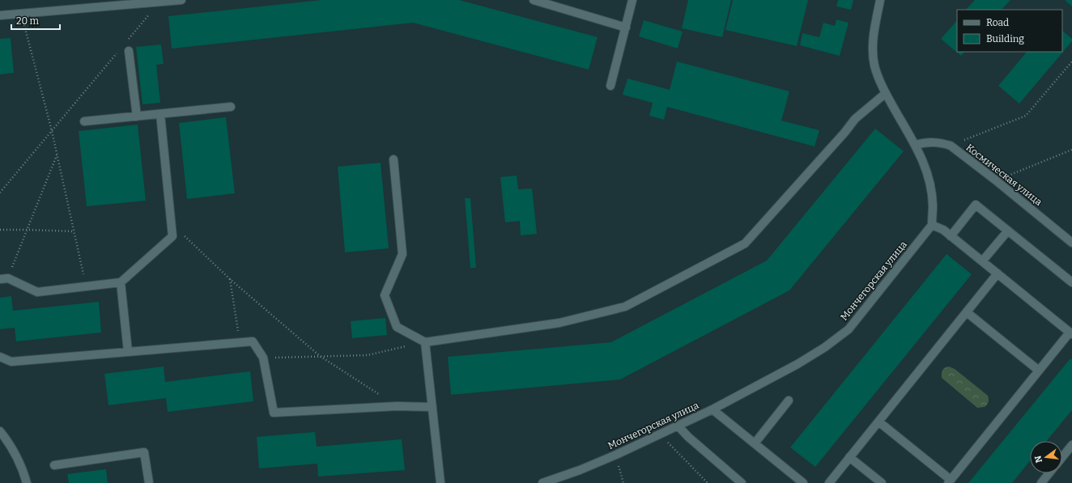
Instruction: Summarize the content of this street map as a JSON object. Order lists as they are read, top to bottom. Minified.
{"streets":{"street":["Космическая улица","Мончегорская улица"]},"legend":["Road","Building"],"scale_bar":"20 m","north":"left"}
